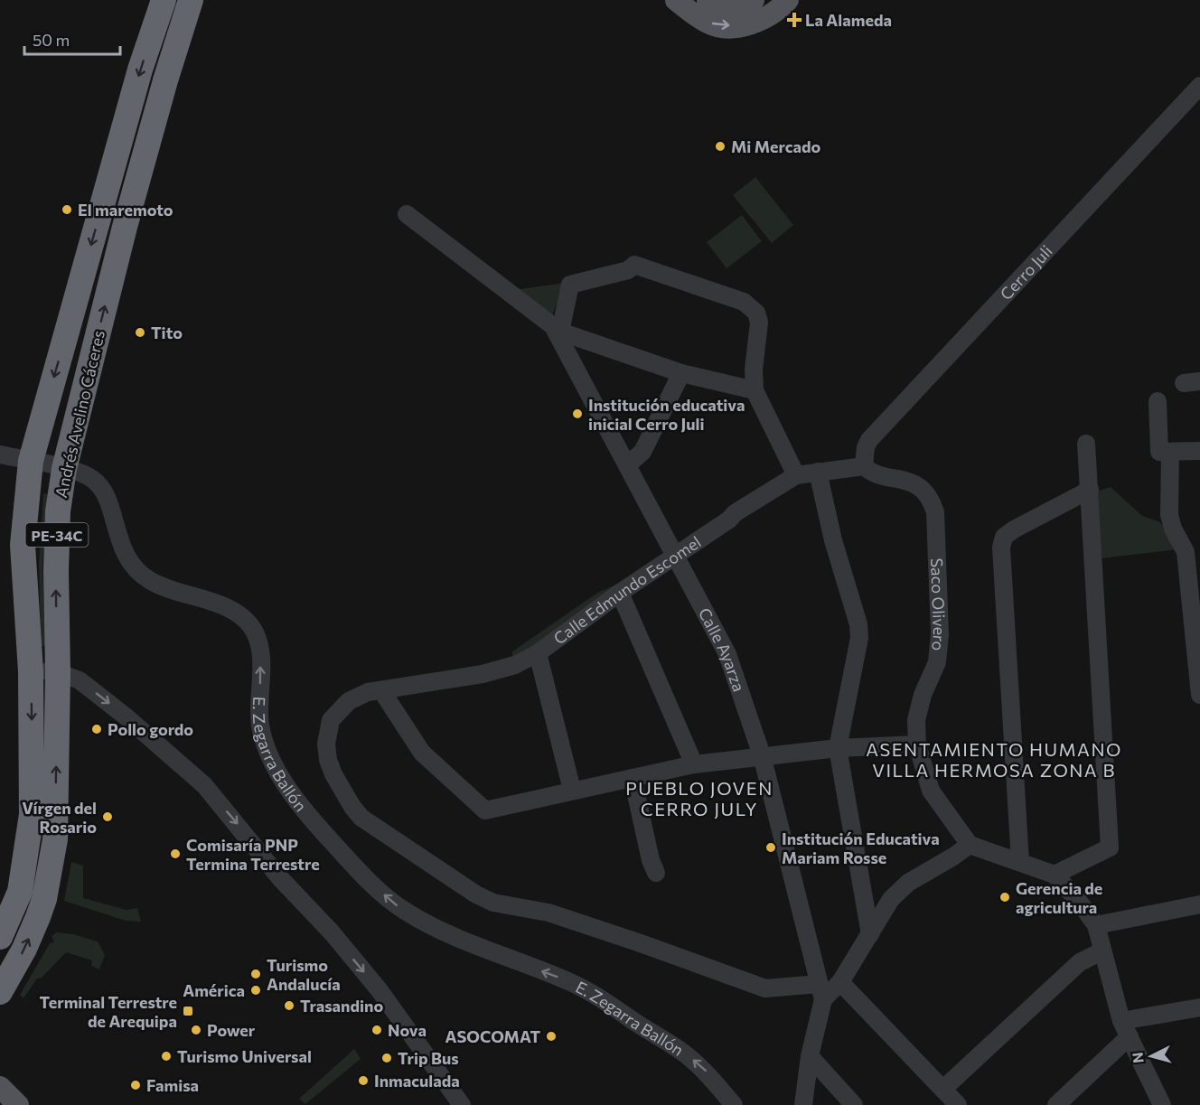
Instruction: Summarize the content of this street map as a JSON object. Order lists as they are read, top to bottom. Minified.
{"streets":{"highway":["Andrés Avelino Cáceres","PE-34C"],"street":["Cerro Juli","Calle Edmundo Escomel","Saco Olivero","Calle Ayarza","E. Zegarra Ballón"]},"crossings":[["Cerro Juli","Calle Edmundo Escomel"],["Cerro Juli","Saco Olivero"],["Andrés Avelino Cáceres","E. Zegarra Ballón"],["Calle Edmundo Escomel","Saco Olivero"],["Calle Edmundo Escomel","Calle Ayarza"]],"districts":["ASENTAMIENTO HUMANO VILLA HERMOSA ZONA B","PUEBLO JOVEN CERRO JULY"],"places":{"health":["La Alameda"],"other":["Mi Mercado","El maremoto","Tito","Institución educativa inicial Cerro Juli","Pollo gordo","Vírgen del Rosario","Institución Educativa Mariam Rosse","Comisaría PNP Termina Terrestre","Gerencia de agricultura","Turismo Andalucía","América","Trasandino","Power","Nova","ASOCOMAT","Turismo Universal","Trip Bus","Inmaculada","Famisa"],"transit":["Terminal Terrestre de Arequipa"]},"scale_bar":"50 m","north":"left"}
